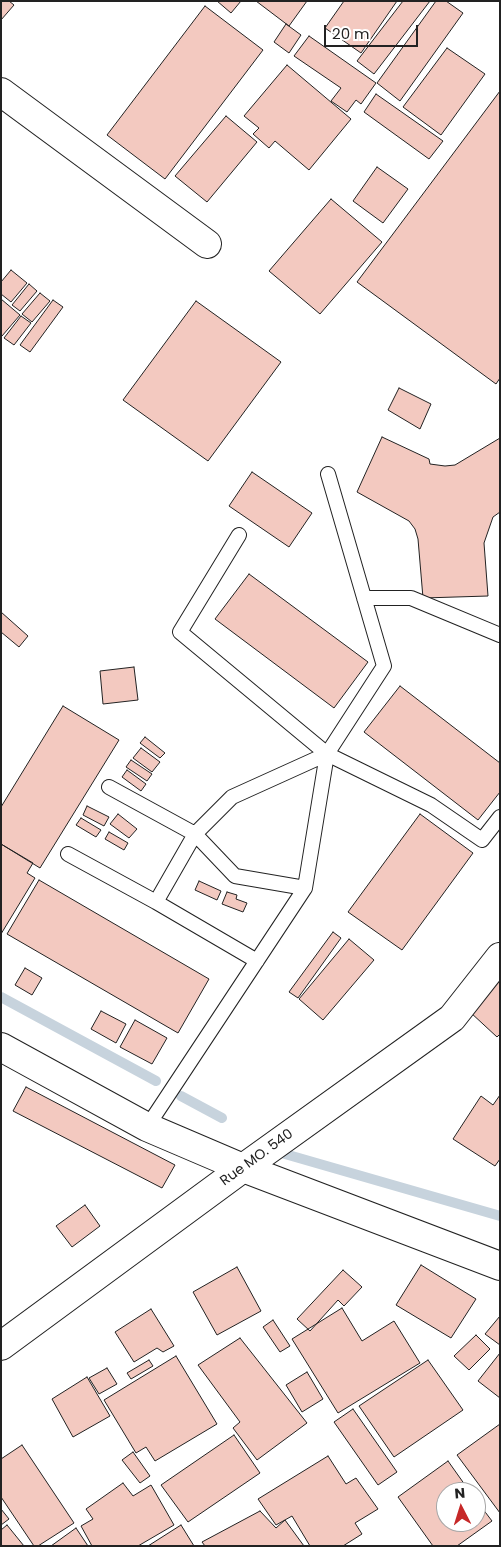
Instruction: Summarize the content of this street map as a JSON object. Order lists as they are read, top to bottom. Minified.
{"streets":{"street":["Rue MO. 540"]},"scale_bar":"20 m","north":"top"}
